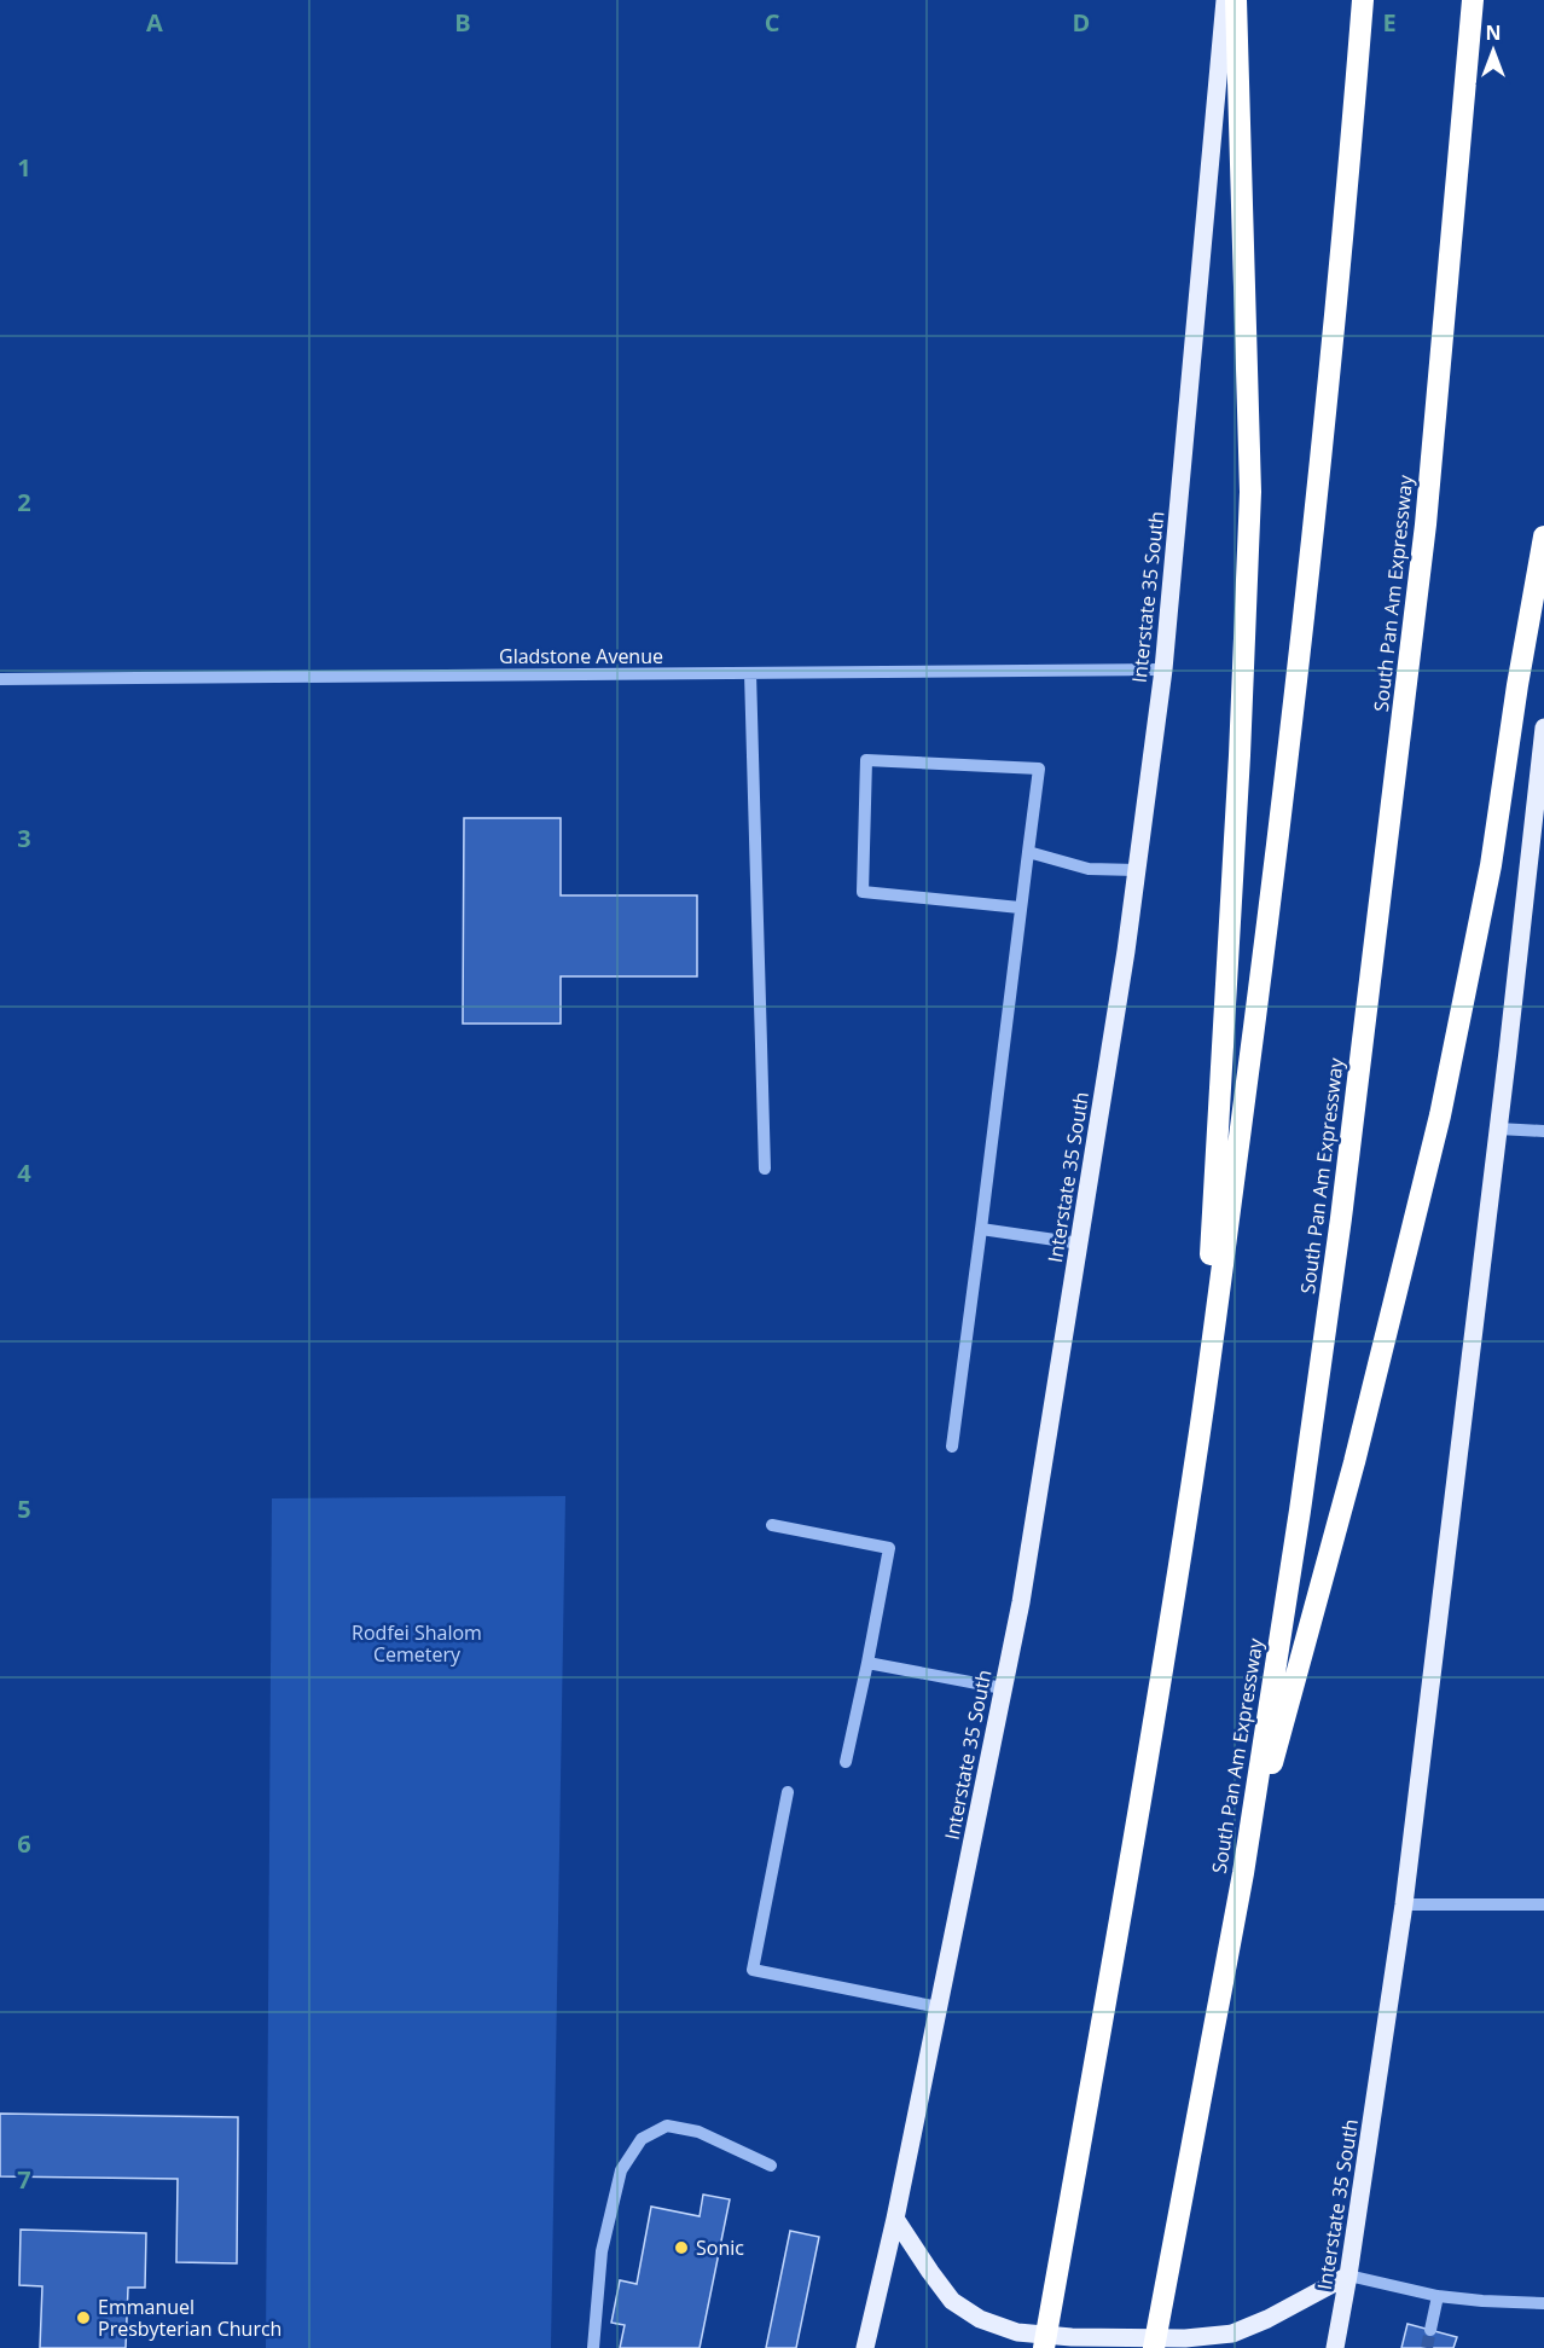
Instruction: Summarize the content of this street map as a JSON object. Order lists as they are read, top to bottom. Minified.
{"streets":{"highway":["South Pan Am Expressway"],"main road":["Interstate 35 South"],"street":["Gladstone Avenue"]},"crossings":[["Interstate 35 South","Gladstone Avenue"]],"parks":["Rodfei Shalom Cemetery"],"places":["Sonic","Emmanuel Presbyterian Church"],"north":"top","grid":{"columns":["A","B","C","D","E"],"rows":["1","2","3","4","5","6","7"]}}
